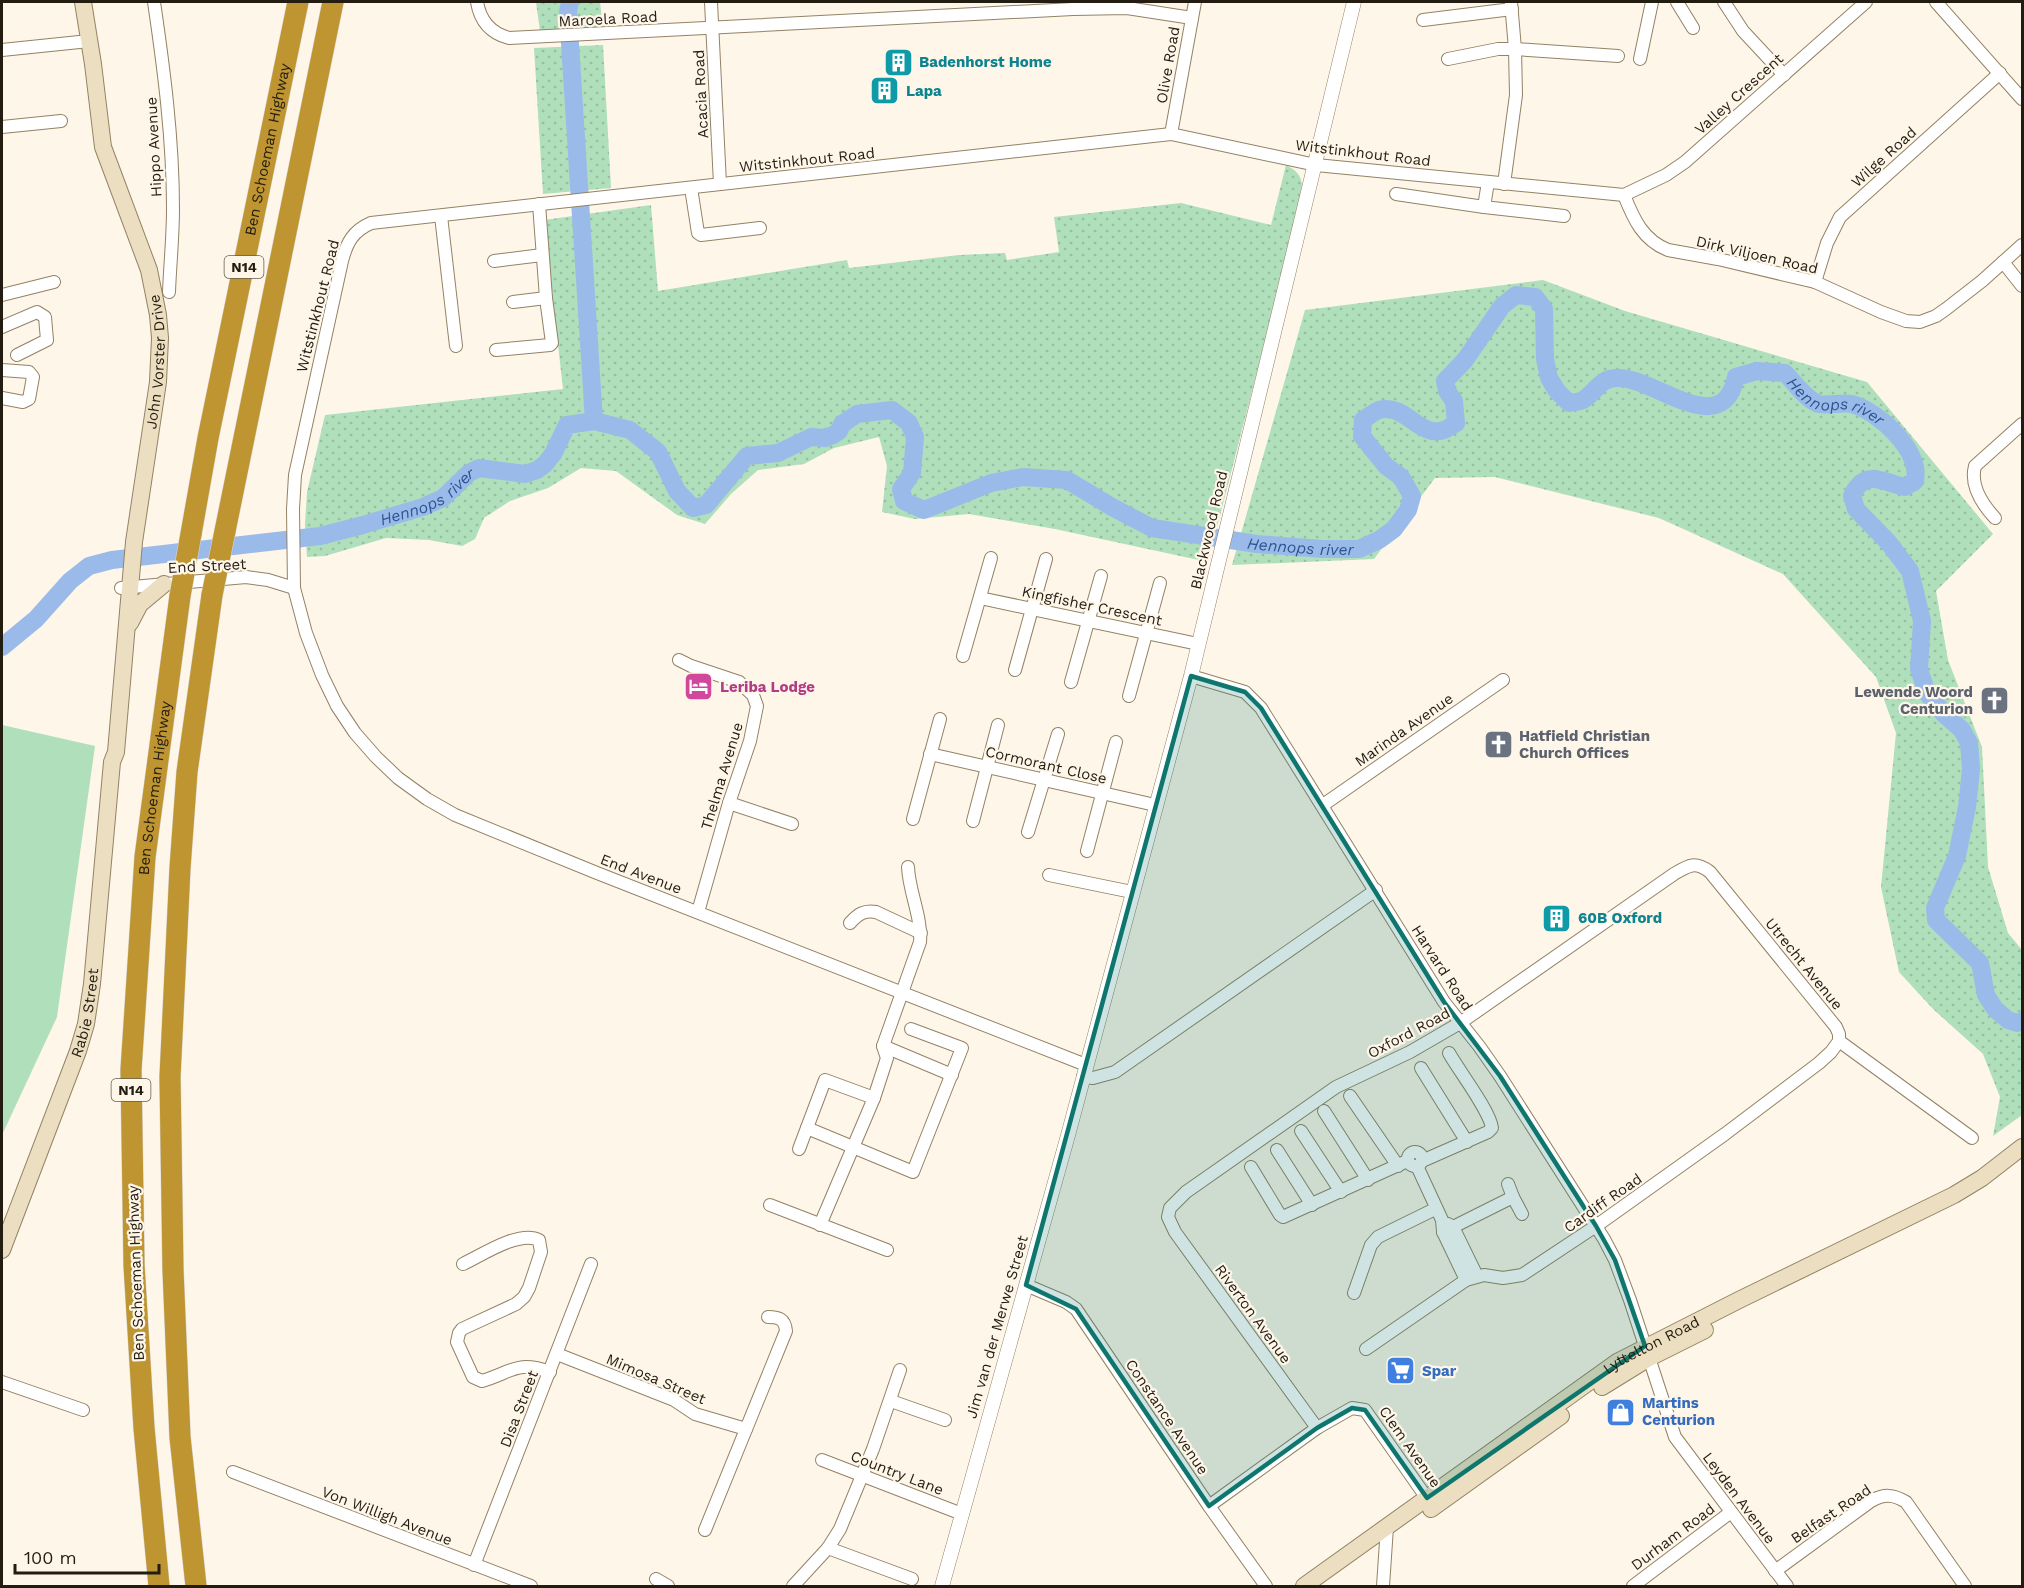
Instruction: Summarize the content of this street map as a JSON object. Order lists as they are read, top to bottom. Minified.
{"streets":{"highway":["Ben Schoeman Highway","N14"],"main road":["John Vorster Drive","Rabie Street","Lyttelton Road"],"street":["Maroela Road","Olive Road","Acacia Road","Valley Crescent","Hippo Avenue","Witstinkhout Road","Wilge Road","Dirk Viljoen Road","Blackwood Road","End Street","Kingfisher Crescent","Marinda Avenue","Cormorant Close","Thelma Avenue","End Avenue","Utrecht Avenue","Harvard Road","Oxford Road","Cardiff Road","Riverton Avenue","Jim van der Merwe Street","Mimosa Street","Disa Street","Constance Avenue","Clem Avenue","Country Lane","Leyden Avenue","Belfast Road","Von Willigh Avenue","Durham Road"]},"crossings":[["Maroela Road","Olive Road"],["Maroela Road","Acacia Road"],["Olive Road","Witstinkhout Road"],["Acacia Road","Witstinkhout Road"],["Valley Crescent","Witstinkhout Road"],["Valley Crescent","Dirk Viljoen Road"],["Ben Schoeman Highway","End Street"],["Witstinkhout Road","Dirk Viljoen Road"],["Witstinkhout Road","Blackwood Road"],["Witstinkhout Road","End Street"],["Witstinkhout Road","End Avenue"],["Wilge Road","Dirk Viljoen Road"],["John Vorster Drive","End Street"],["John Vorster Drive","Rabie Street"],["Blackwood Road","Kingfisher Crescent"],["Blackwood Road","Cormorant Close"],["Blackwood Road","End Avenue"],["Blackwood Road","Harvard Road"],["Blackwood Road","Jim van der Merwe Street"],["End Street","End Avenue"],["End Street","Rabie Street"],["Marinda Avenue","Harvard Road"],["Thelma Avenue","End Avenue"],["End Avenue","Jim van der Merwe Street"],["Utrecht Avenue","Oxford Road"],["Utrecht Avenue","Cardiff Road"],["Harvard Road","Oxford Road"],["Harvard Road","Cardiff Road"],["Harvard Road","Lyttelton Road"],["Harvard Road","Leyden Avenue"],["Oxford Road","Riverton Avenue"],["Riverton Avenue","Clem Avenue"],["Jim van der Merwe Street","Constance Avenue"],["Jim van der Merwe Street","Country Lane"],["Lyttelton Road","Clem Avenue"],["Lyttelton Road","Leyden Avenue"],["Mimosa Street","Disa Street"],["Disa Street","Von Willigh Avenue"],["Leyden Avenue","Belfast Road"],["Leyden Avenue","Durham Road"]],"water":["Hennops river"],"places":{"building":["Badenhorst Home","Lapa","60B Oxford"],"hotel":["Leriba Lodge"],"church":["Lewende Woord Centurion","Hatfield Christian Church Offices"],"supermarket":["Spar"],"shop":["Martins Centurion"]},"scale_bar":"100 m"}
